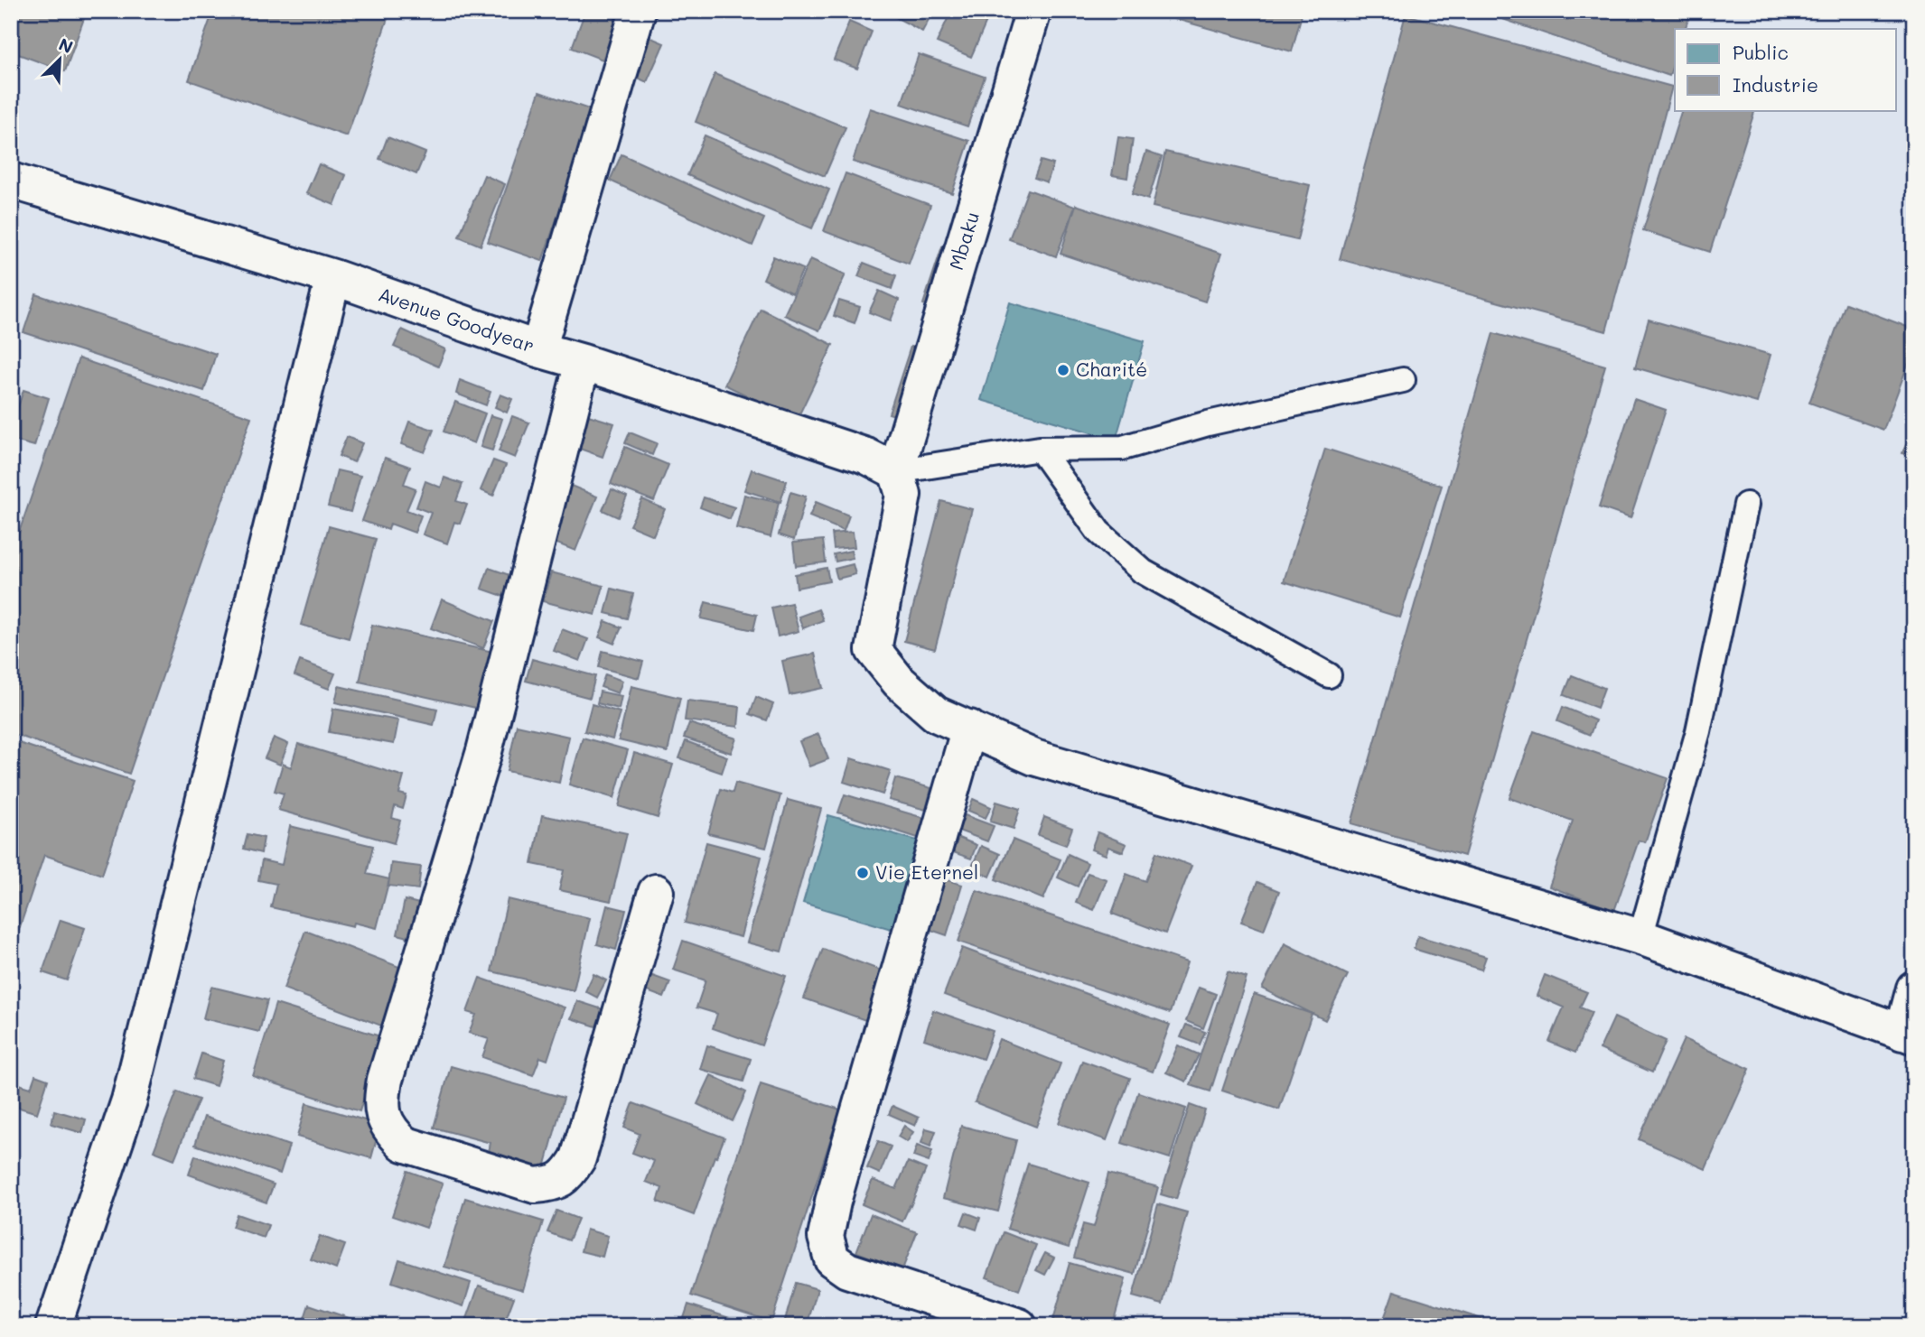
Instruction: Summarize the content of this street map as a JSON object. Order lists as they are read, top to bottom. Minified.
{"streets":{"street":["Mbaku","Avenue Goodyear"]},"crossings":[["Mbaku","Avenue Goodyear"]],"places":["Charité","Vie Eternel"],"legend":["Public","Industrie"],"north":"top right"}
